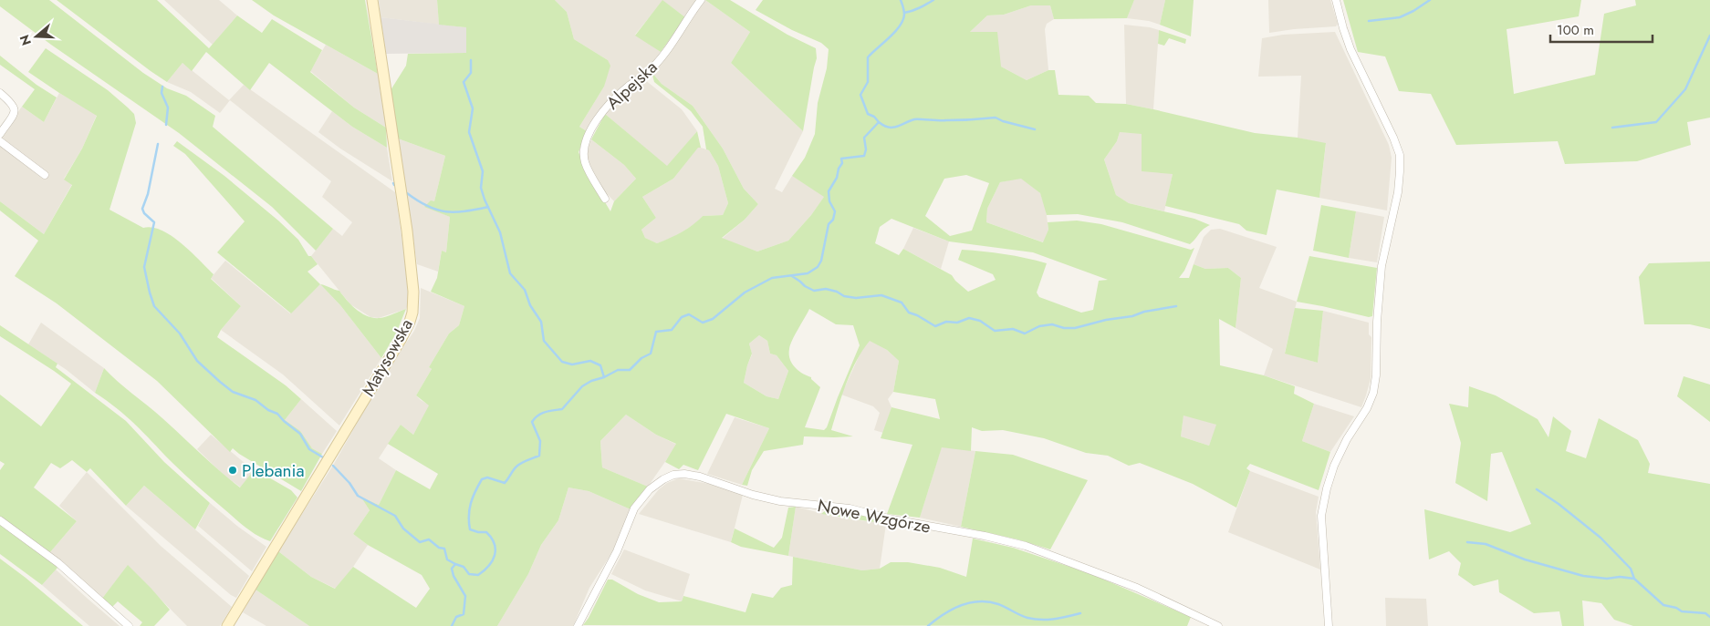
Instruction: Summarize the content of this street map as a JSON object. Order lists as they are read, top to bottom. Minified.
{"streets":{"street":["Alpejska","Matysowska","Nowe Wzgórze"]},"places":["Plebania"],"scale_bar":"100 m","north":"left"}
